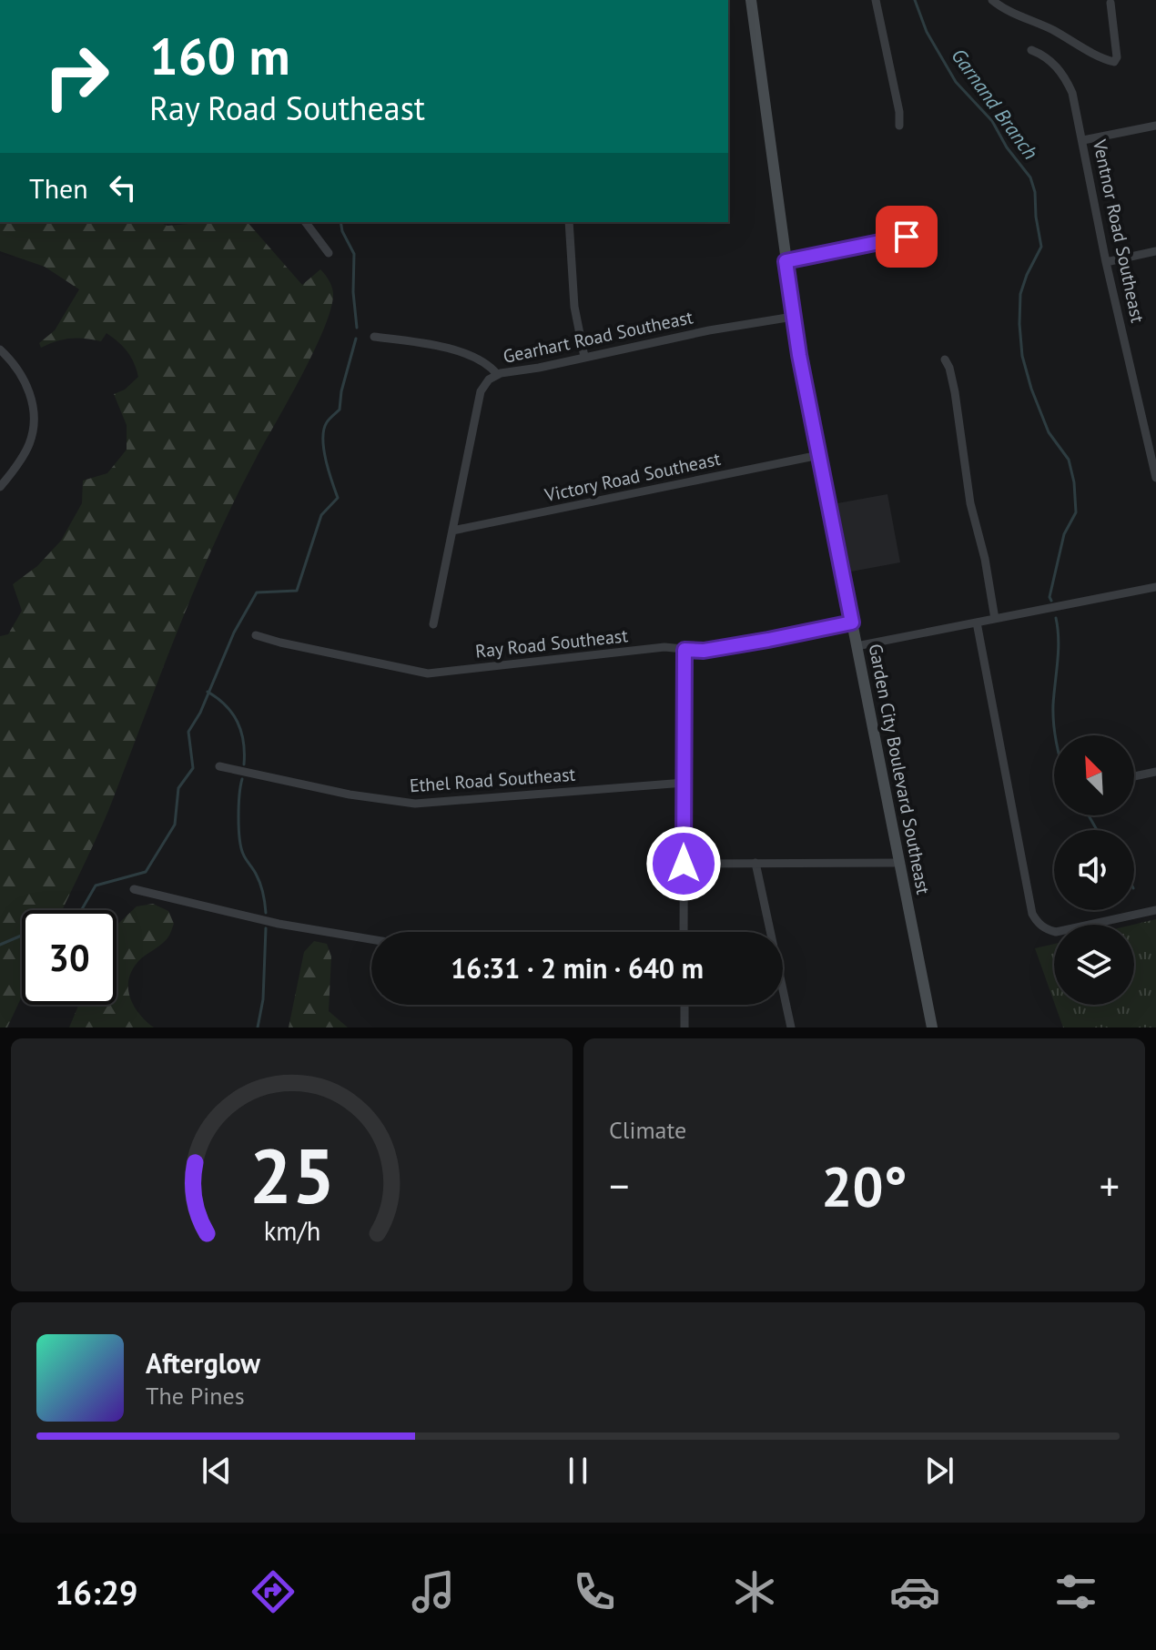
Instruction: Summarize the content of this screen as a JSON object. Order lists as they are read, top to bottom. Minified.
{"streets":{"street":["Ventnor Road Southeast","Gearhart Road Southeast","Victory Road Southeast","Ray Road Southeast","Garden City Boulevard Southeast","Ethel Road Southeast"]},"crossings":[["Gearhart Road Southeast","Garden City Boulevard Southeast"],["Victory Road Southeast","Garden City Boulevard Southeast"],["Ray Road Southeast","Garden City Boulevard Southeast"]],"water":["Garnand Branch"],"north":"top left","page":{"turn":["160 m","Ray Road Southeast"],"then":"Then","limit":"30","trip":"16:31 · 2 min · 640 m","tile":"Climate","heat":["−","20°","+"],"song":["Afterglow","The Pines"],"tabs":"16:29","gauge":["25","km/h"]}}
